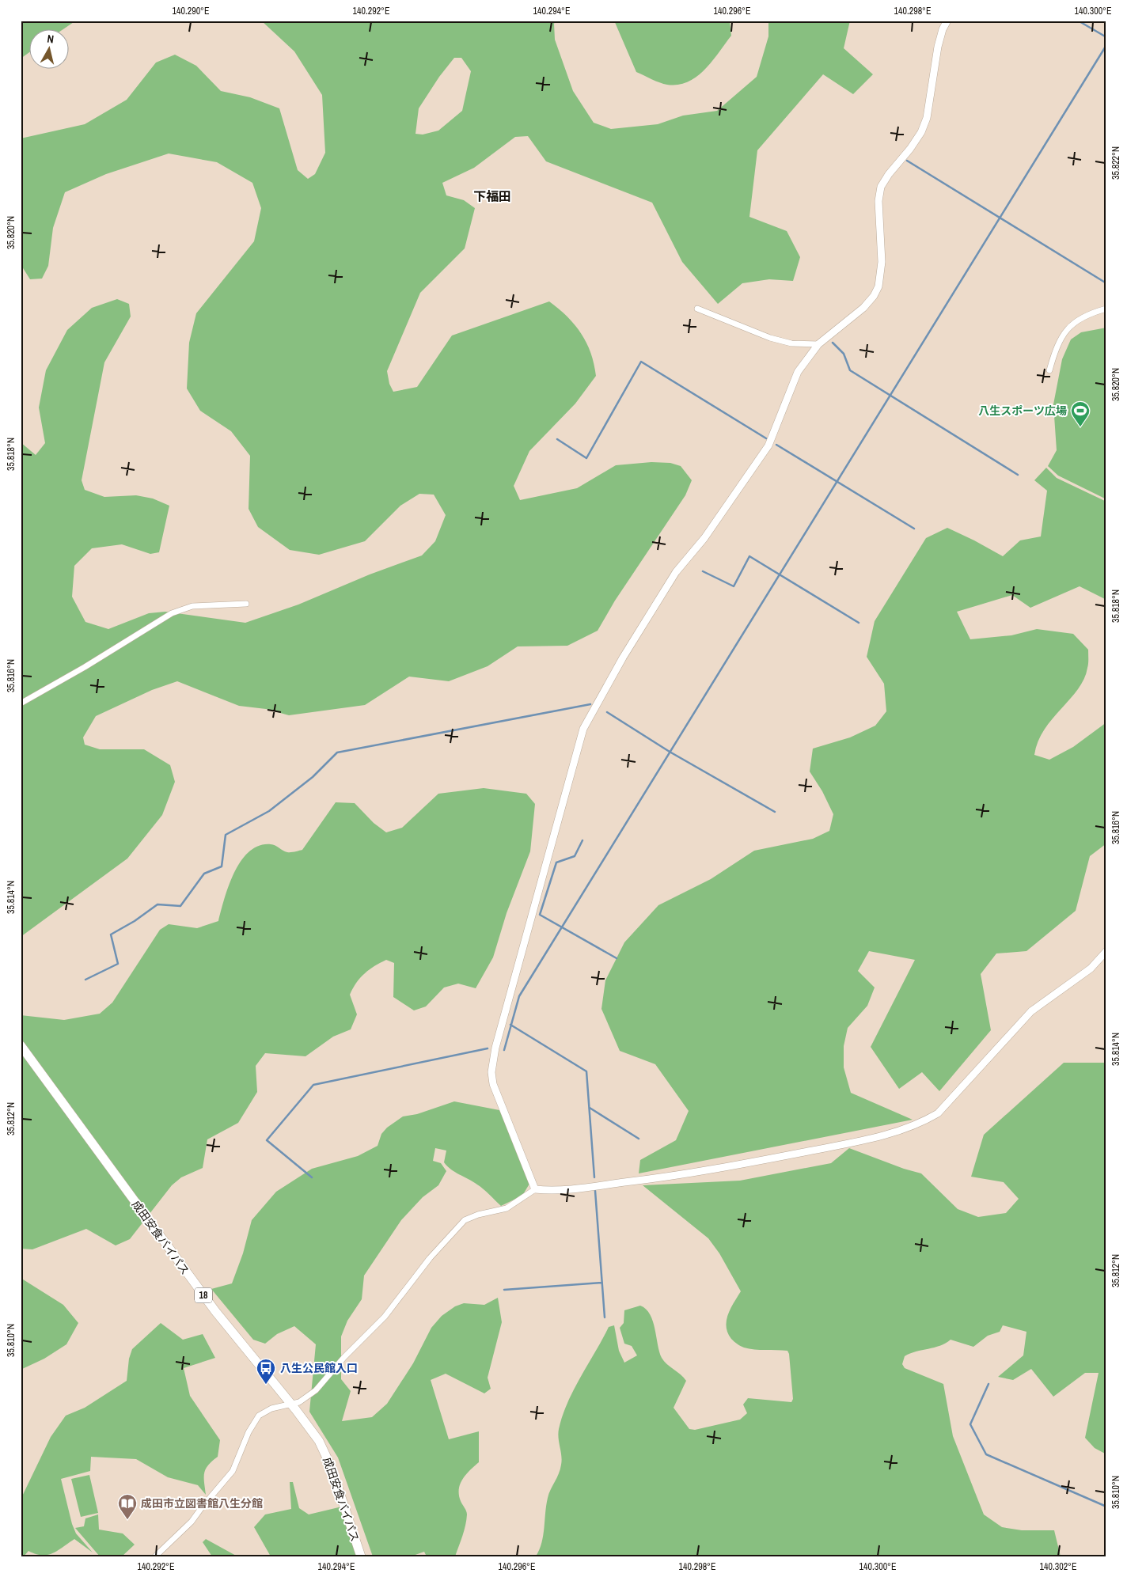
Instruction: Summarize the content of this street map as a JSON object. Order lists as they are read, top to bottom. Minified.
{"streets":{"main road":["成田安食バイパス","18"]},"districts":["下福田"],"places":{"sports":["八生スポーツ広場"],"bus stop":["八生公民館入口"],"library":["成田市立図書館八生分館"]},"north":"top","coordinates":["140.290°E","140.292°E","140.294°E","140.296°E","140.298°E","140.300°E","35.822°N","35.820°N","35.818°N","35.816°N","35.814°N","35.812°N","35.810°N","140.302°E"]}
